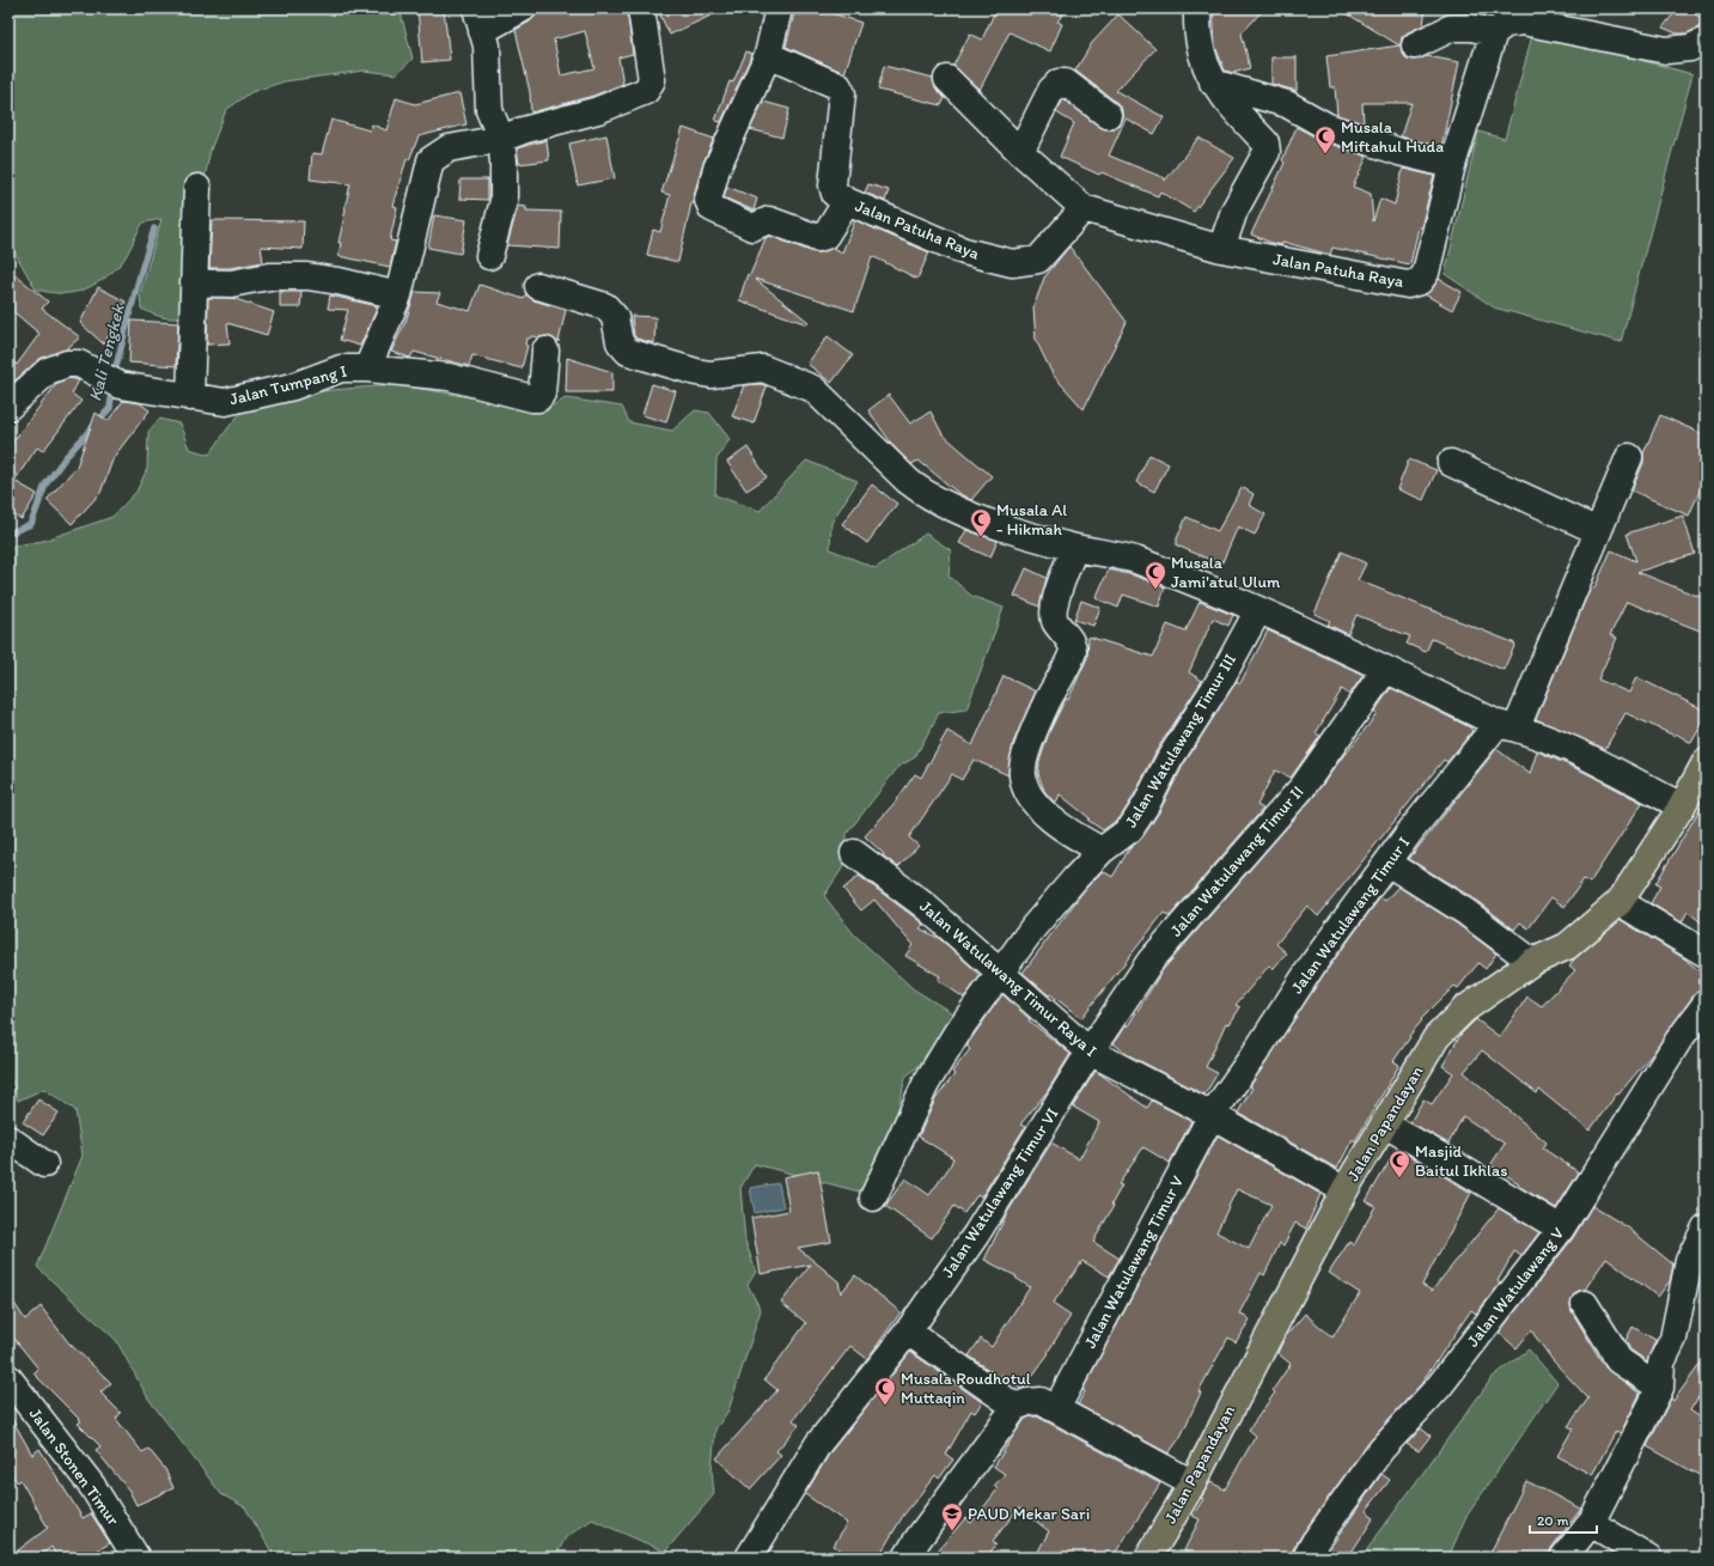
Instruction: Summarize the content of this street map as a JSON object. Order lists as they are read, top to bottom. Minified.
{"streets":{"main road":["Jalan Papandayan"],"street":["Jalan Patuha Raya","Jalan Tumpang I","Jalan Watulawang Timur III","Jalan Watulawang Timur II","Jalan Watulawang Timur I","Jalan Watulawang Timur Raya I","Jalan Watulawang Timur VI","Jalan Watulawang Timur V","Jalan Watulawang V","Jalan Stonen Timur"]},"crossings":[["Jalan Watulawang Timur III","Jalan Watulawang Timur Raya I"],["Jalan Watulawang Timur II","Jalan Watulawang Timur Raya I"],["Jalan Watulawang Timur II","Jalan Watulawang Timur VI"],["Jalan Watulawang Timur I","Jalan Watulawang Timur Raya I"],["Jalan Watulawang Timur I","Jalan Watulawang Timur V"],["Jalan Watulawang Timur Raya I","Jalan Papandayan"],["Jalan Watulawang Timur Raya I","Jalan Watulawang Timur VI"],["Jalan Watulawang Timur Raya I","Jalan Watulawang Timur V"]],"water":["Kali Tengkek"],"places":{"mosque":["Musala Miftahul Huda","Musala Al - Hikmah","Musala Jami'atul Ulum","Masjid Baitul Ikhlas","Musala Roudhotul Muttaqin"],"school or university":["PAUD Mekar Sari"]},"scale_bar":"20 m"}
